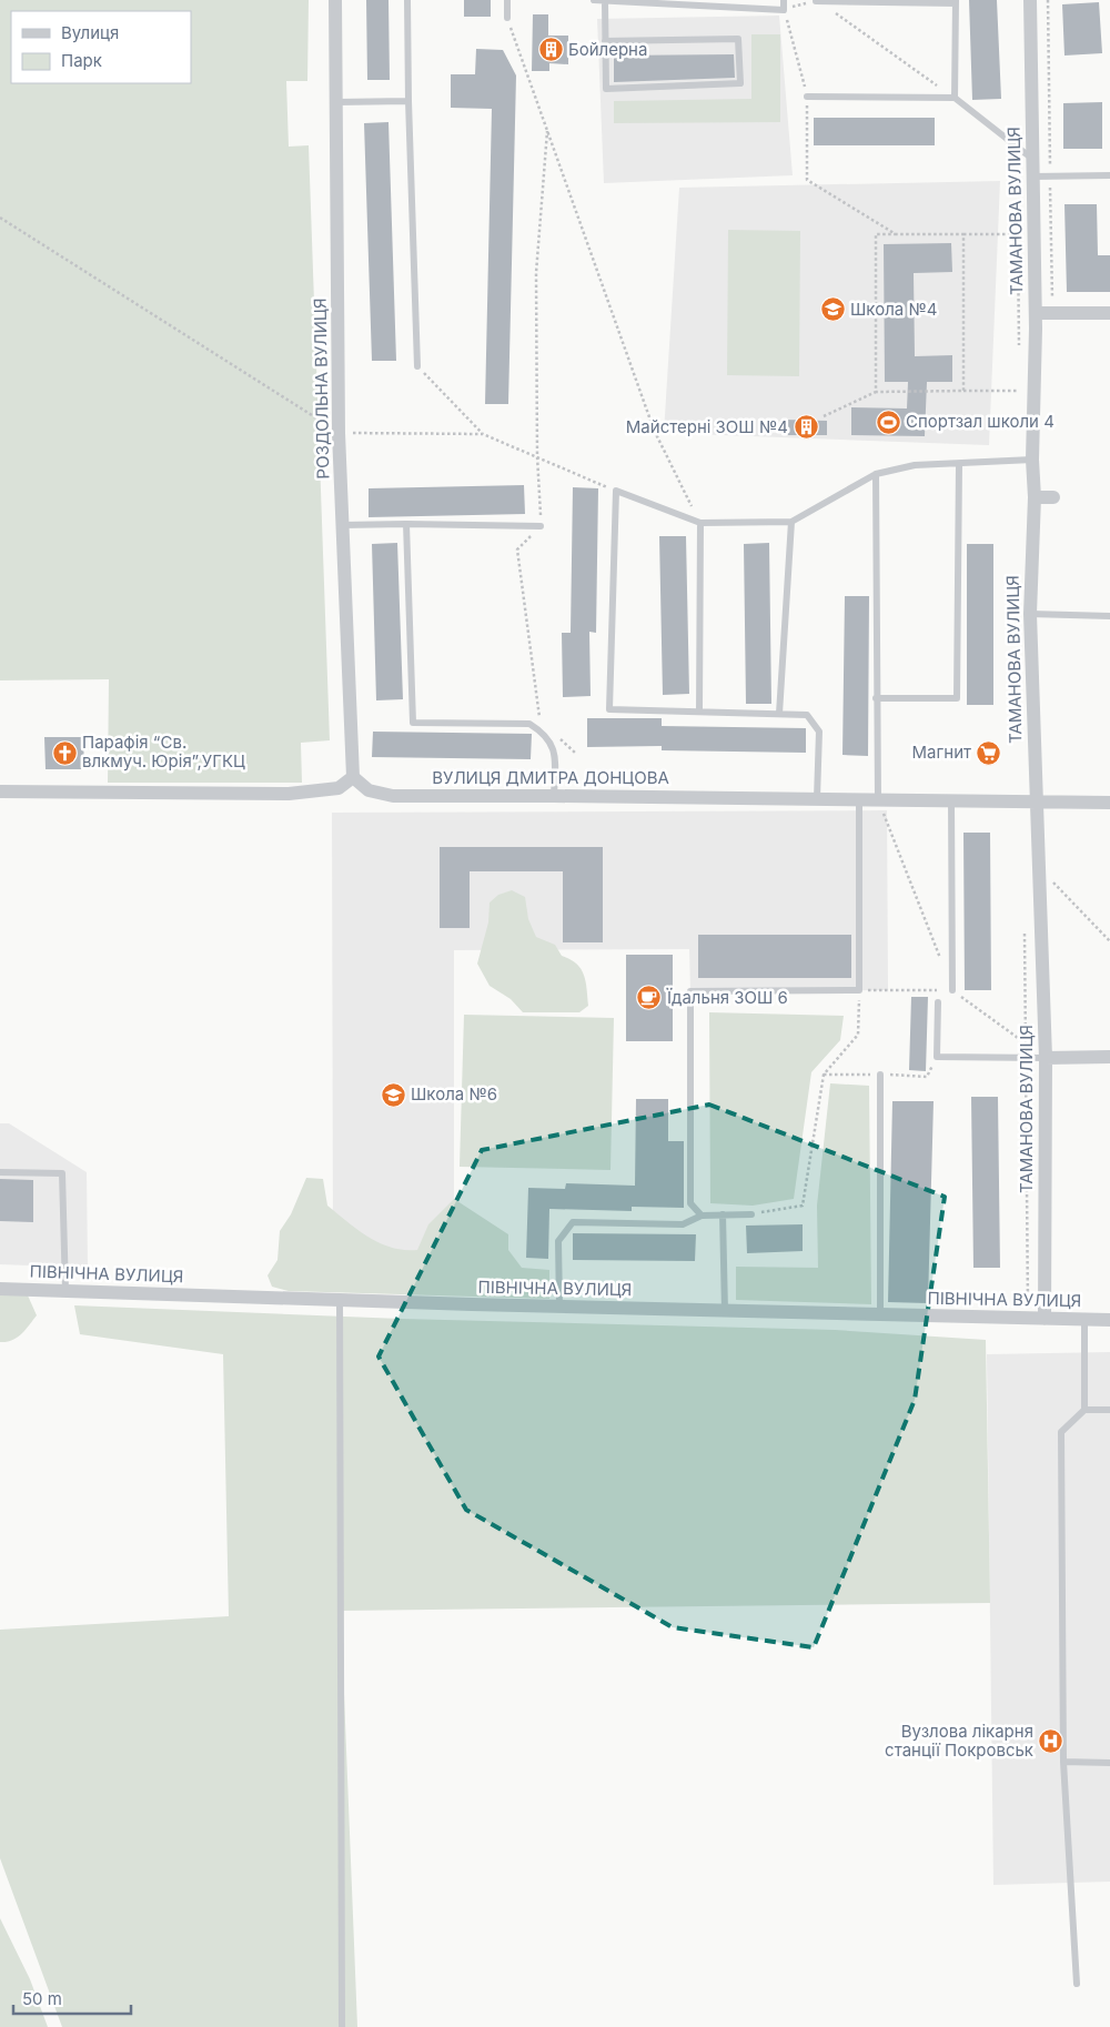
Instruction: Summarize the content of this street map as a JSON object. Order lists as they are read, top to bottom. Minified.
{"streets":{"street":["ТАМАНОВА ВУЛИЦЯ","РОЗДОЛЬНА ВУЛИЦЯ","ВУЛИЦЯ ДМИТРА ДОНЦОВА","ПІВНІЧНА ВУЛИЦЯ"]},"crossings":[["ТАМАНОВА ВУЛИЦЯ","ВУЛИЦЯ ДМИТРА ДОНЦОВА"],["ТАМАНОВА ВУЛИЦЯ","ПІВНІЧНА ВУЛИЦЯ"],["РОЗДОЛЬНА ВУЛИЦЯ","ВУЛИЦЯ ДМИТРА ДОНЦОВА"]],"places":{"building":["Бойлерна","Майстерні ЗОШ №4"],"school or university":["Школа №4","Школа №6"],"sports":["Спортзал школи 4"],"church":["Парафія “Св. влкмуч. Юрія”,УГКЦ"],"supermarket":["Магнит"],"cafe":["Їдальня ЗОШ 6"],"hospital":["Вузлова лікарня станції Покровськ"]},"legend":["Вулиця","Парк"],"scale_bar":"50 m"}
